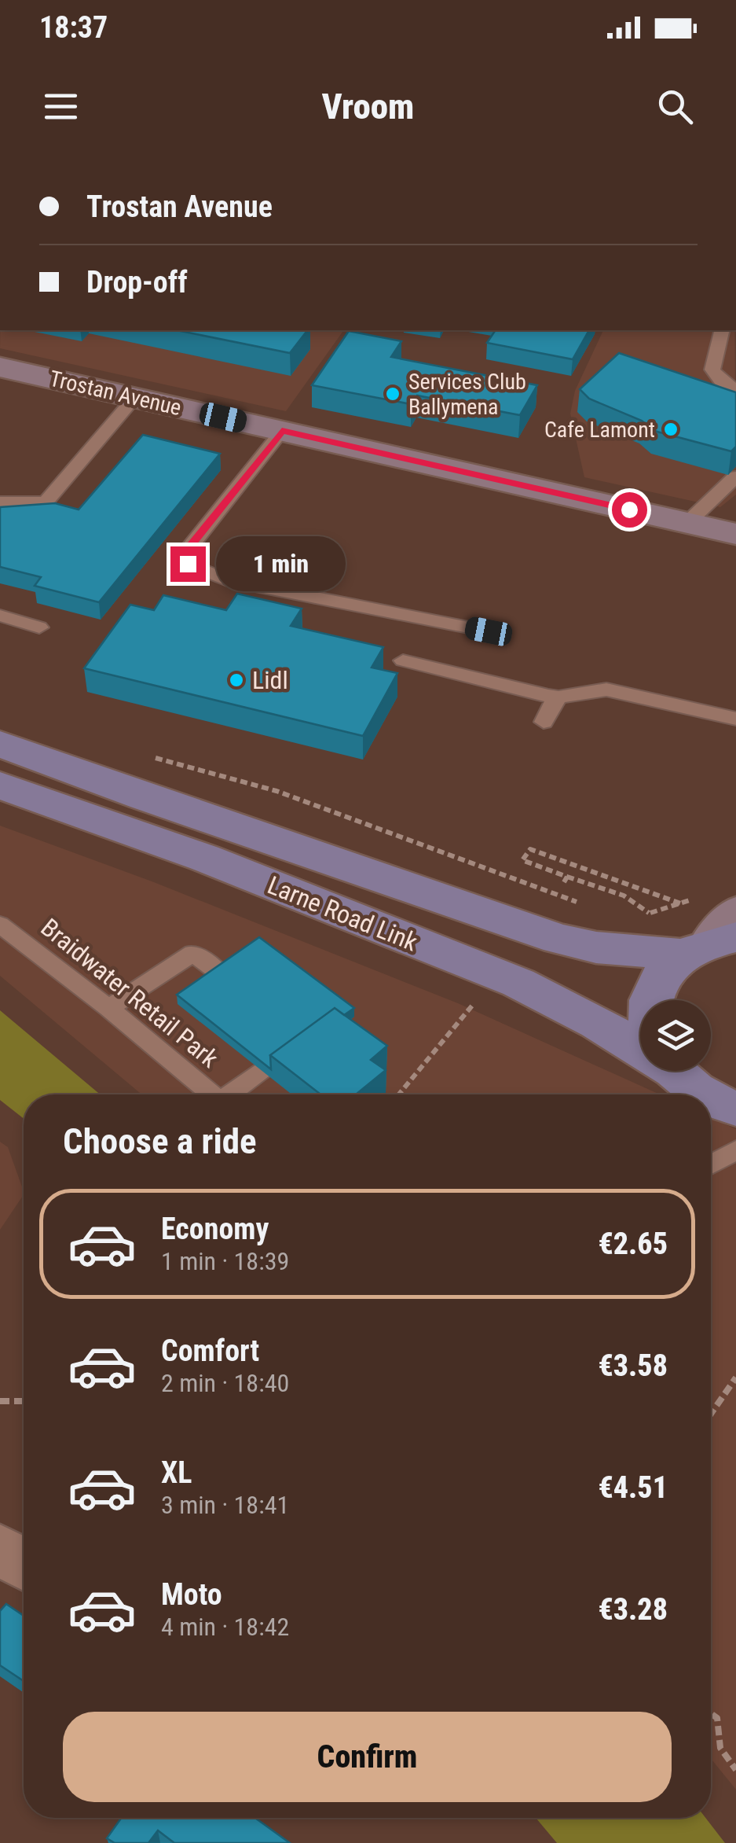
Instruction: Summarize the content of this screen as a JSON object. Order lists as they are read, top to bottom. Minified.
{"streets":{"main road":["Larne Road Link"],"street":["Trostan Avenue"],"lane":["Braidwater Retail Park"]},"places":["Services Club Ballymena","Cafe Lamont","Lidl"],"page":{"status":"18:37","header":"Vroom","banner":["Trostan Avenue","Drop-off"],"bubble":"1 min","heading":"Choose a ride","list":[{"name":"Economy","note":"1 min · 18:39","value":"€2.65"},{"name":"Comfort","note":"2 min · 18:40","value":"€3.58"},{"name":"XL","note":"3 min · 18:41","value":"€4.51"},{"name":"Moto","note":"4 min · 18:42","value":"€3.28"}],"buttons":"Confirm"}}
